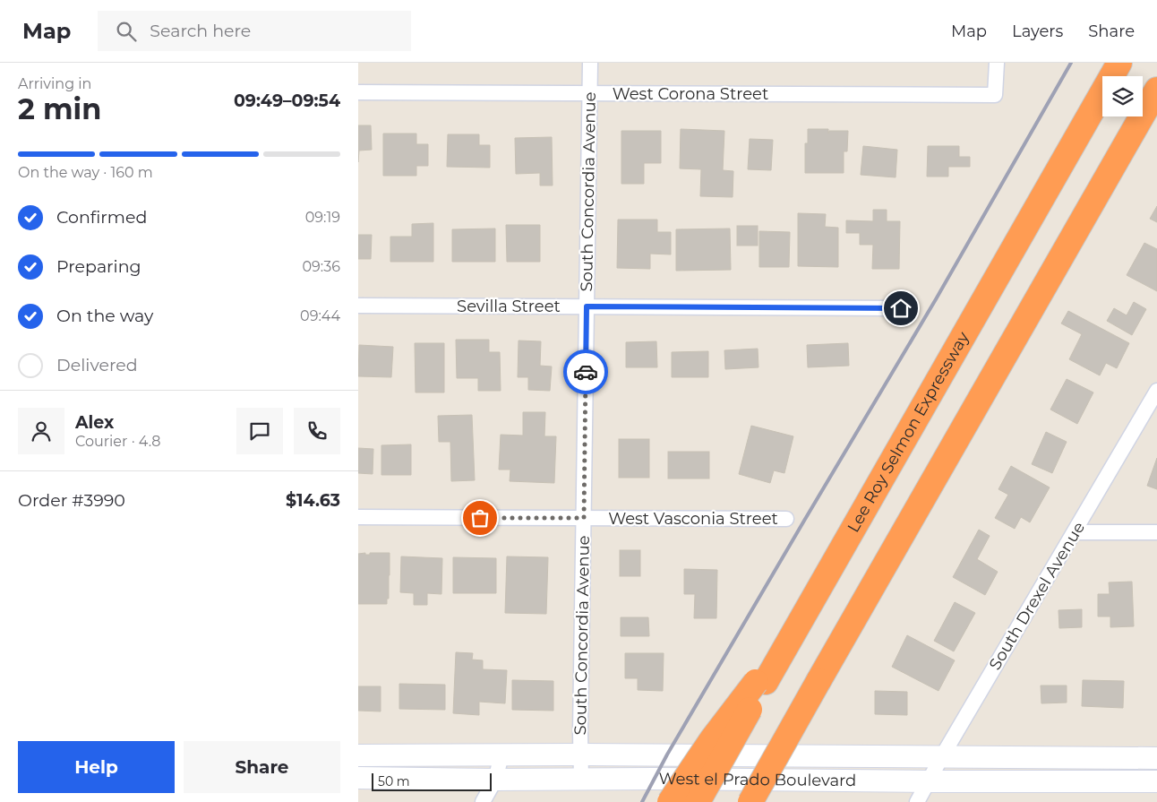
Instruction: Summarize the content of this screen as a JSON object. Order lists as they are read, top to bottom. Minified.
{"streets":{"highway":["Lee Roy Selmon Expressway"],"street":["West Corona Street","South Concordia Avenue","Sevilla Street","West Vasconia Street","South Drexel Avenue","West el Prado Boulevard"]},"crossings":[["West Corona Street","South Concordia Avenue"],["South Concordia Avenue","Sevilla Street"],["South Concordia Avenue","West Vasconia Street"],["South Concordia Avenue","West el Prado Boulevard"],["South Drexel Avenue","West el Prado Boulevard"]],"scale_bar":"50 m","page":{"header":"Map","search":"Search here","nav":["Map","Layers","Share"],"heading":["2 min","Arriving in","09:49–09:54"],"panel":["Alex","Courier · 4.8","Order #3990","$14.63"],"bar":"On the way · 160 m","list":[["Confirmed","09:19"],["Preparing","09:36"],["On the way","09:44"],"Delivered"],"buttons":["Help","Share"],"scale":"50 m"}}
